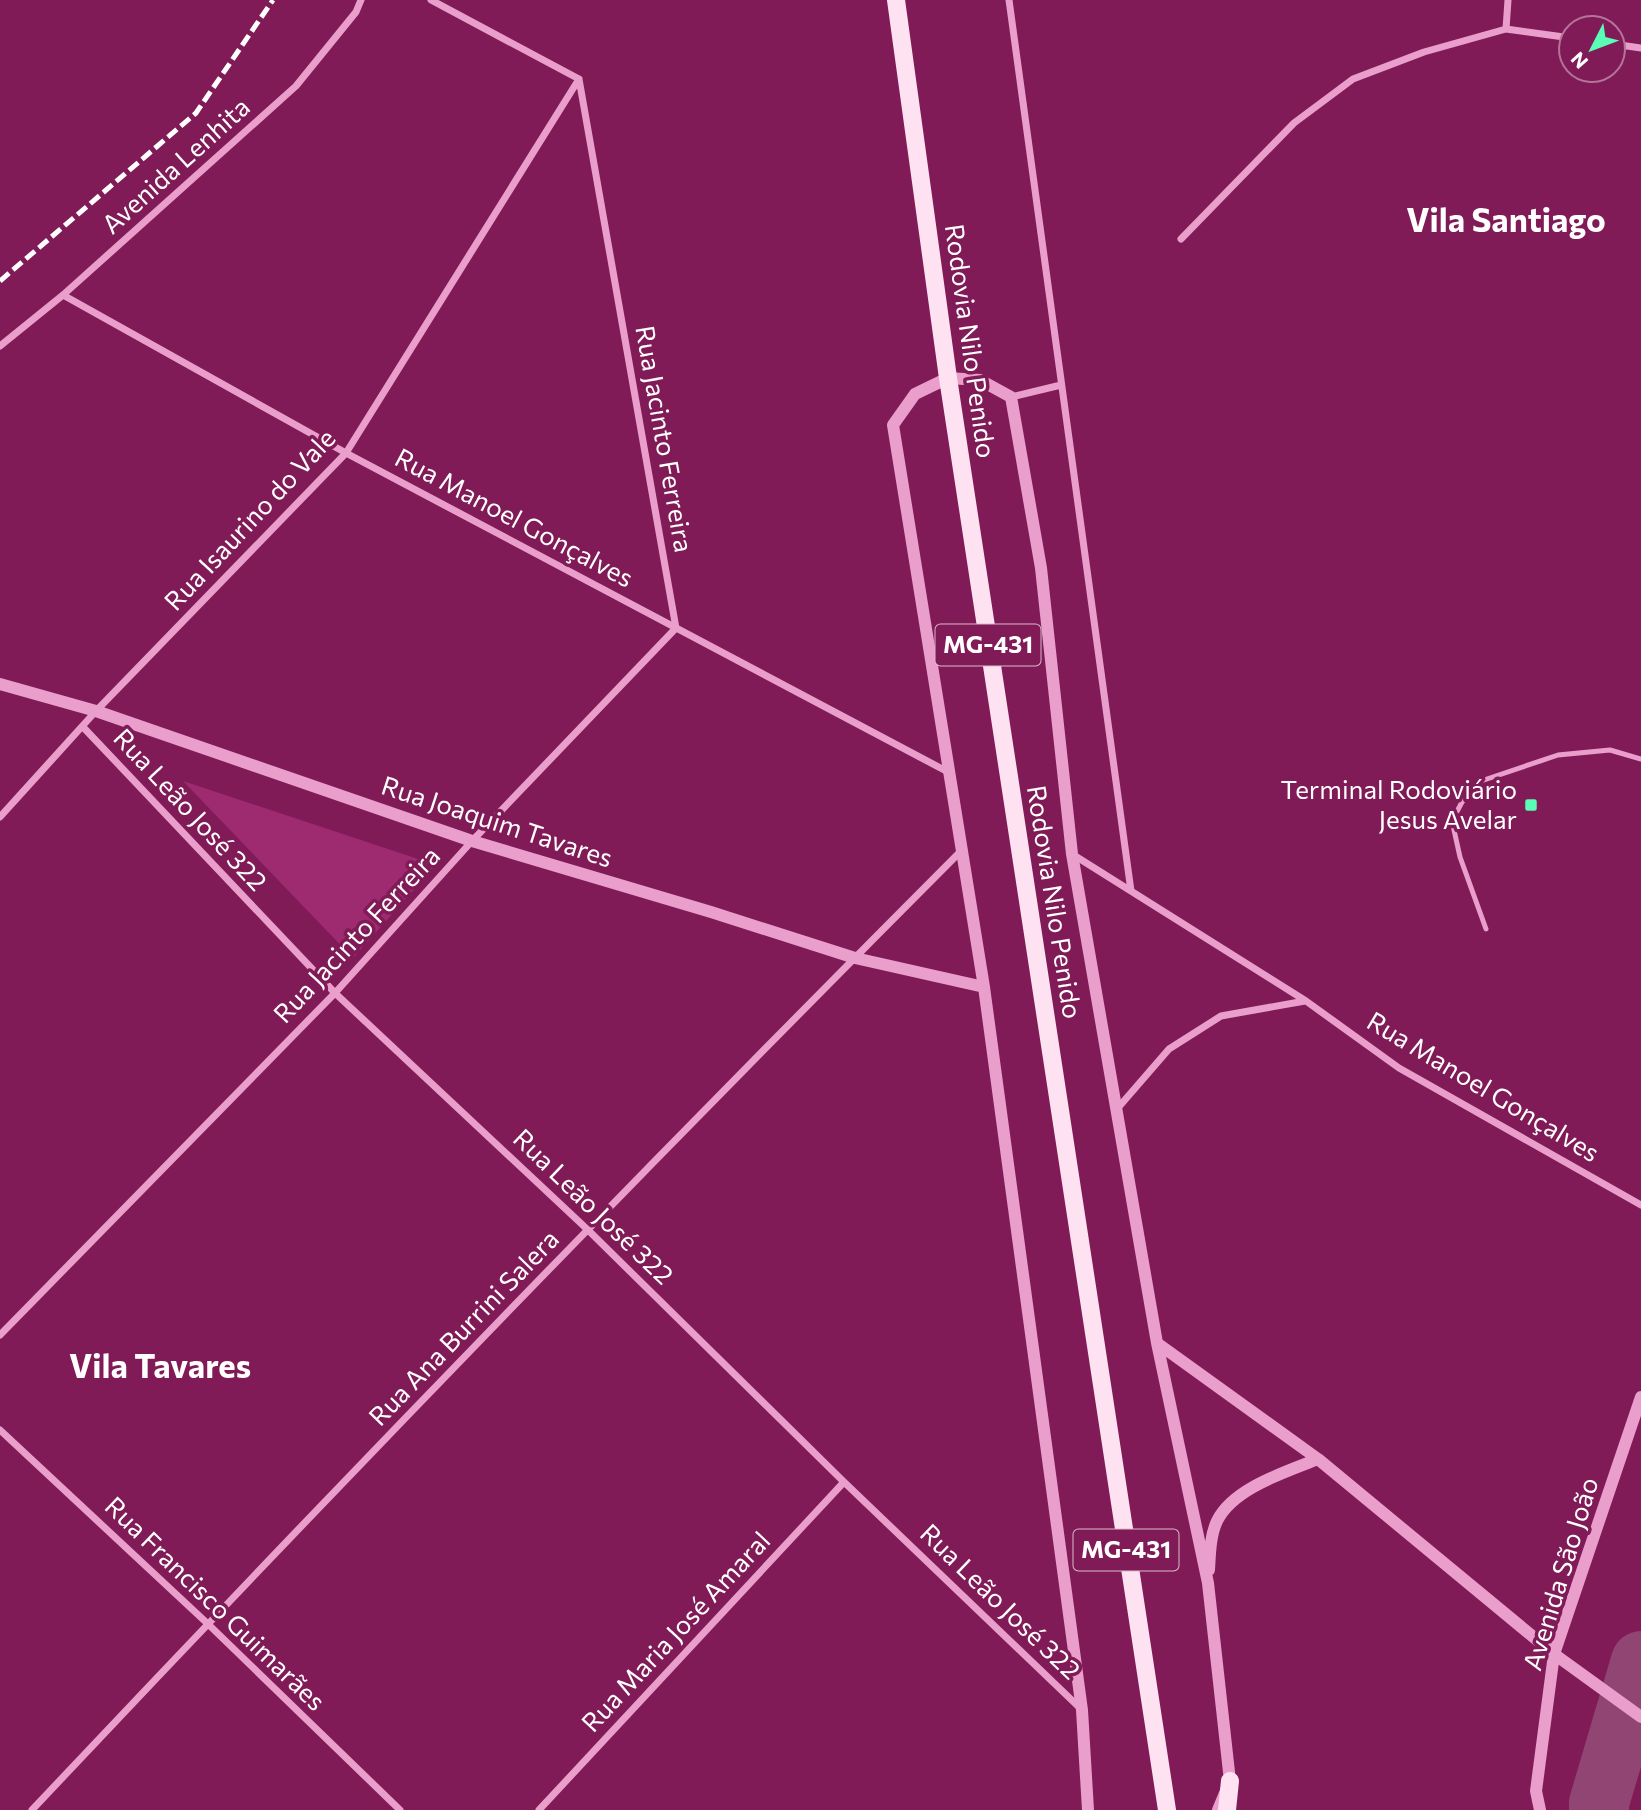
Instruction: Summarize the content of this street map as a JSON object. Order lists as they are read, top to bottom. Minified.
{"streets":{"main road":["Rodovia Nilo Penido","MG-431"],"street":["Avenida Lenhita","Rua Jacinto Ferreira","Rua Manoel Gonçalves","Rua Isaurino do Vale","Rua Leão José 322","Rua Joaquim Tavares","Rua Ana Burrini Salera","Avenida São João","Rua Francisco Guimarães","Rua Maria José Amaral"]},"crossings":[["Avenida Lenhita","Rua Manoel Gonçalves"],["Rua Jacinto Ferreira","Rua Manoel Gonçalves"],["Rua Jacinto Ferreira","Rua Isaurino do Vale"],["Rua Jacinto Ferreira","Rua Leão José 322"],["Rua Jacinto Ferreira","Rua Joaquim Tavares"],["Rua Manoel Gonçalves","Rua Isaurino do Vale"],["Rua Isaurino do Vale","Rua Leão José 322"],["Rua Isaurino do Vale","Rua Joaquim Tavares"],["Rua Leão José 322","Rua Ana Burrini Salera"],["Rua Leão José 322","Rua Maria José Amaral"],["Rua Joaquim Tavares","Rua Ana Burrini Salera"],["Rua Ana Burrini Salera","Rua Francisco Guimarães"]],"districts":["Vila Santiago","Vila Tavares"],"places":{"transit":["Terminal Rodoviário Jesus Avelar"]},"north":"bottom left"}
